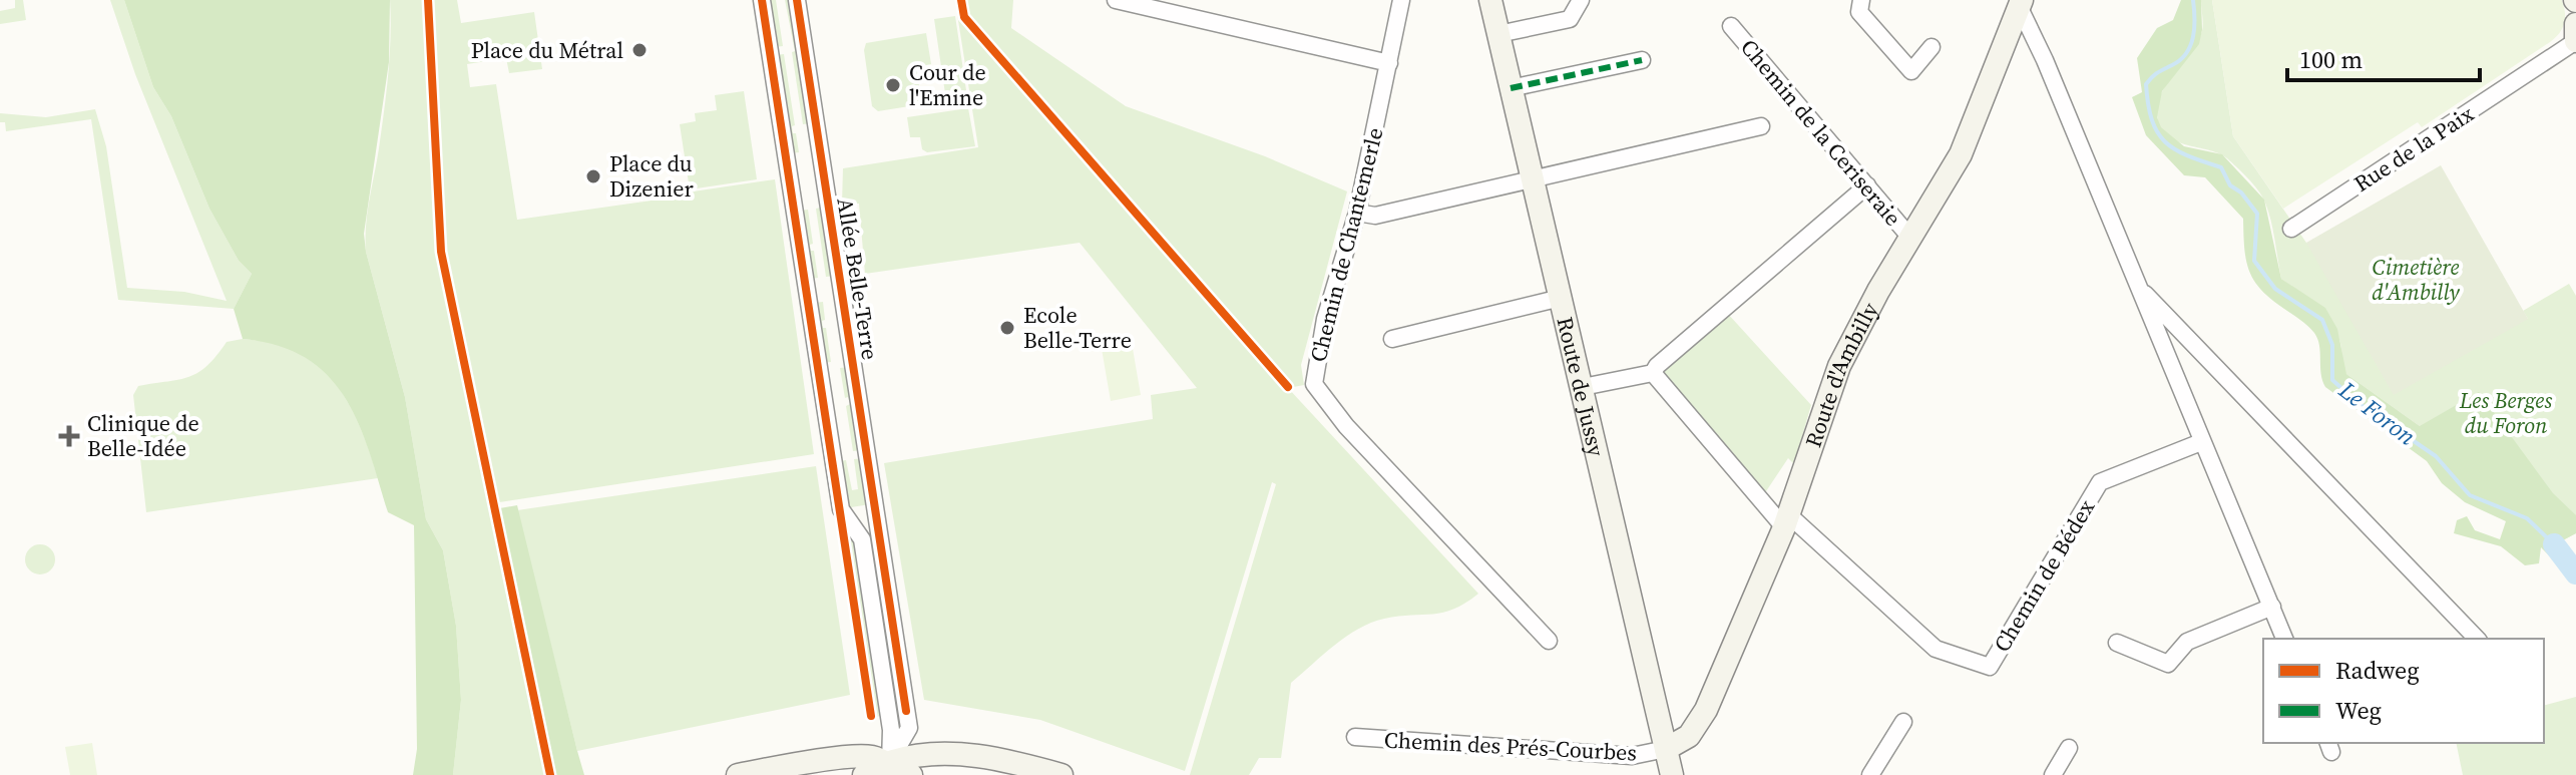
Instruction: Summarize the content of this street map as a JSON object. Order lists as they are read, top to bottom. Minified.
{"streets":{"street":["Chemin de la Ceriseraie","Rue de la Paix","Chemin de Chantemerle","Allée Belle-Terre","Route d'Ambilly","Route de Jussy","Chemin de Bédex","Chemin des Prés-Courbes"]},"crossings":[["Chemin de la Ceriseraie","Route d'Ambilly"],["Route d'Ambilly","Route de Jussy"],["Route d'Ambilly","Chemin de Bédex"],["Route d'Ambilly","Chemin des Prés-Courbes"],["Route de Jussy","Chemin des Prés-Courbes"]],"water":["Le Foron"],"parks":["Cimetière d'Ambilly","Les Berges du Foron"],"places":{"other":["Place du Métral","Cour de l'Emine","Place du Dizenier","Ecole Belle-Terre"],"health":["Clinique de Belle-Idée"]},"legend":["Radweg","Weg"],"scale_bar":"100 m"}
